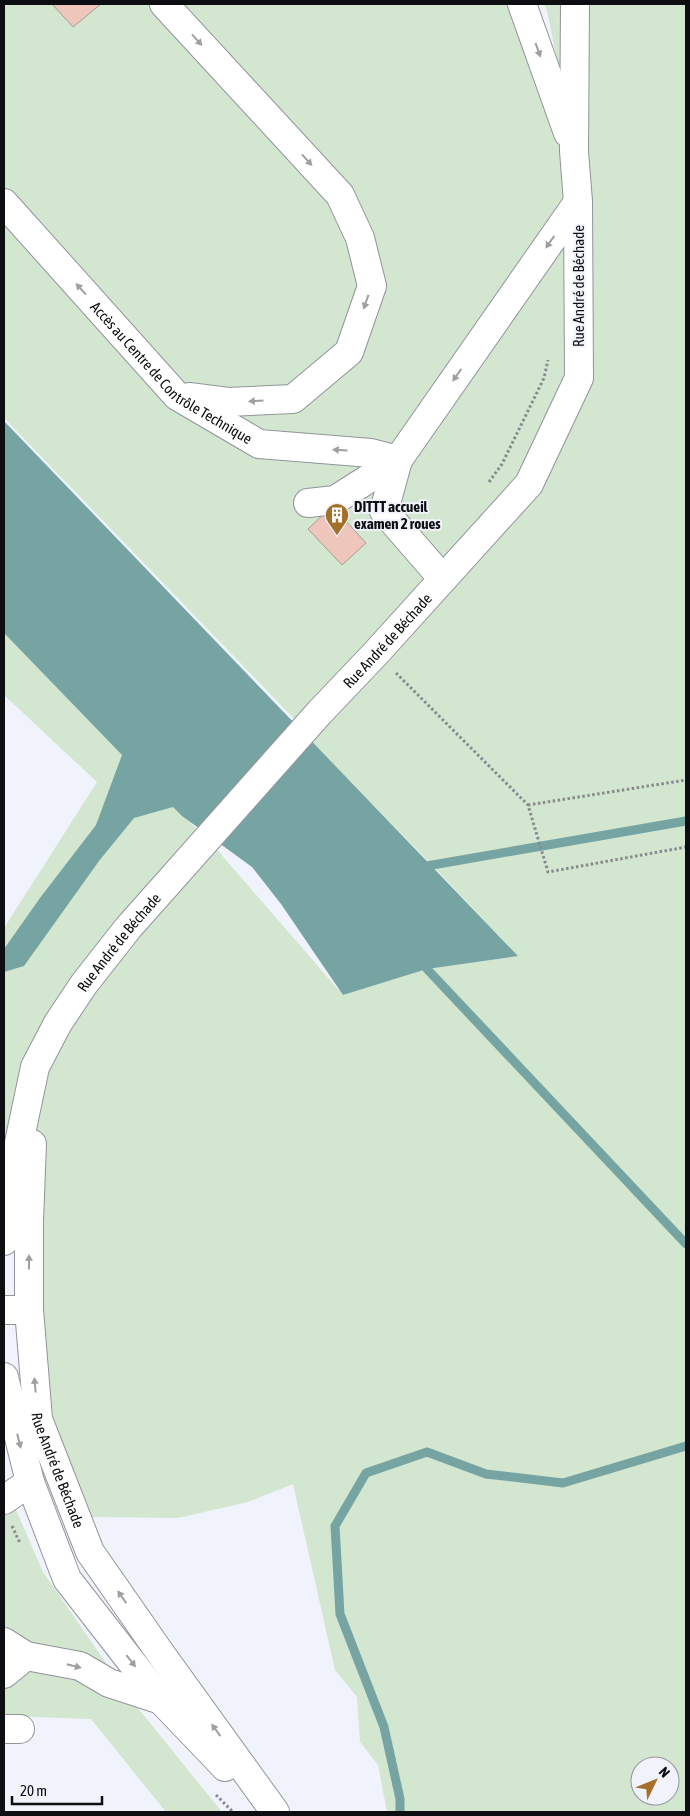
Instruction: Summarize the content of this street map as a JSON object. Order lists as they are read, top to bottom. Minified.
{"streets":{"main road":["Rue André de Béchade","Accès au Centre de Contrôle Technique"]},"one_way":["Accès au Centre de Contrôle Technique"],"places":{"building":["DITTT accueil examen 2 roues"]},"scale_bar":"20 m","north":"top right"}
